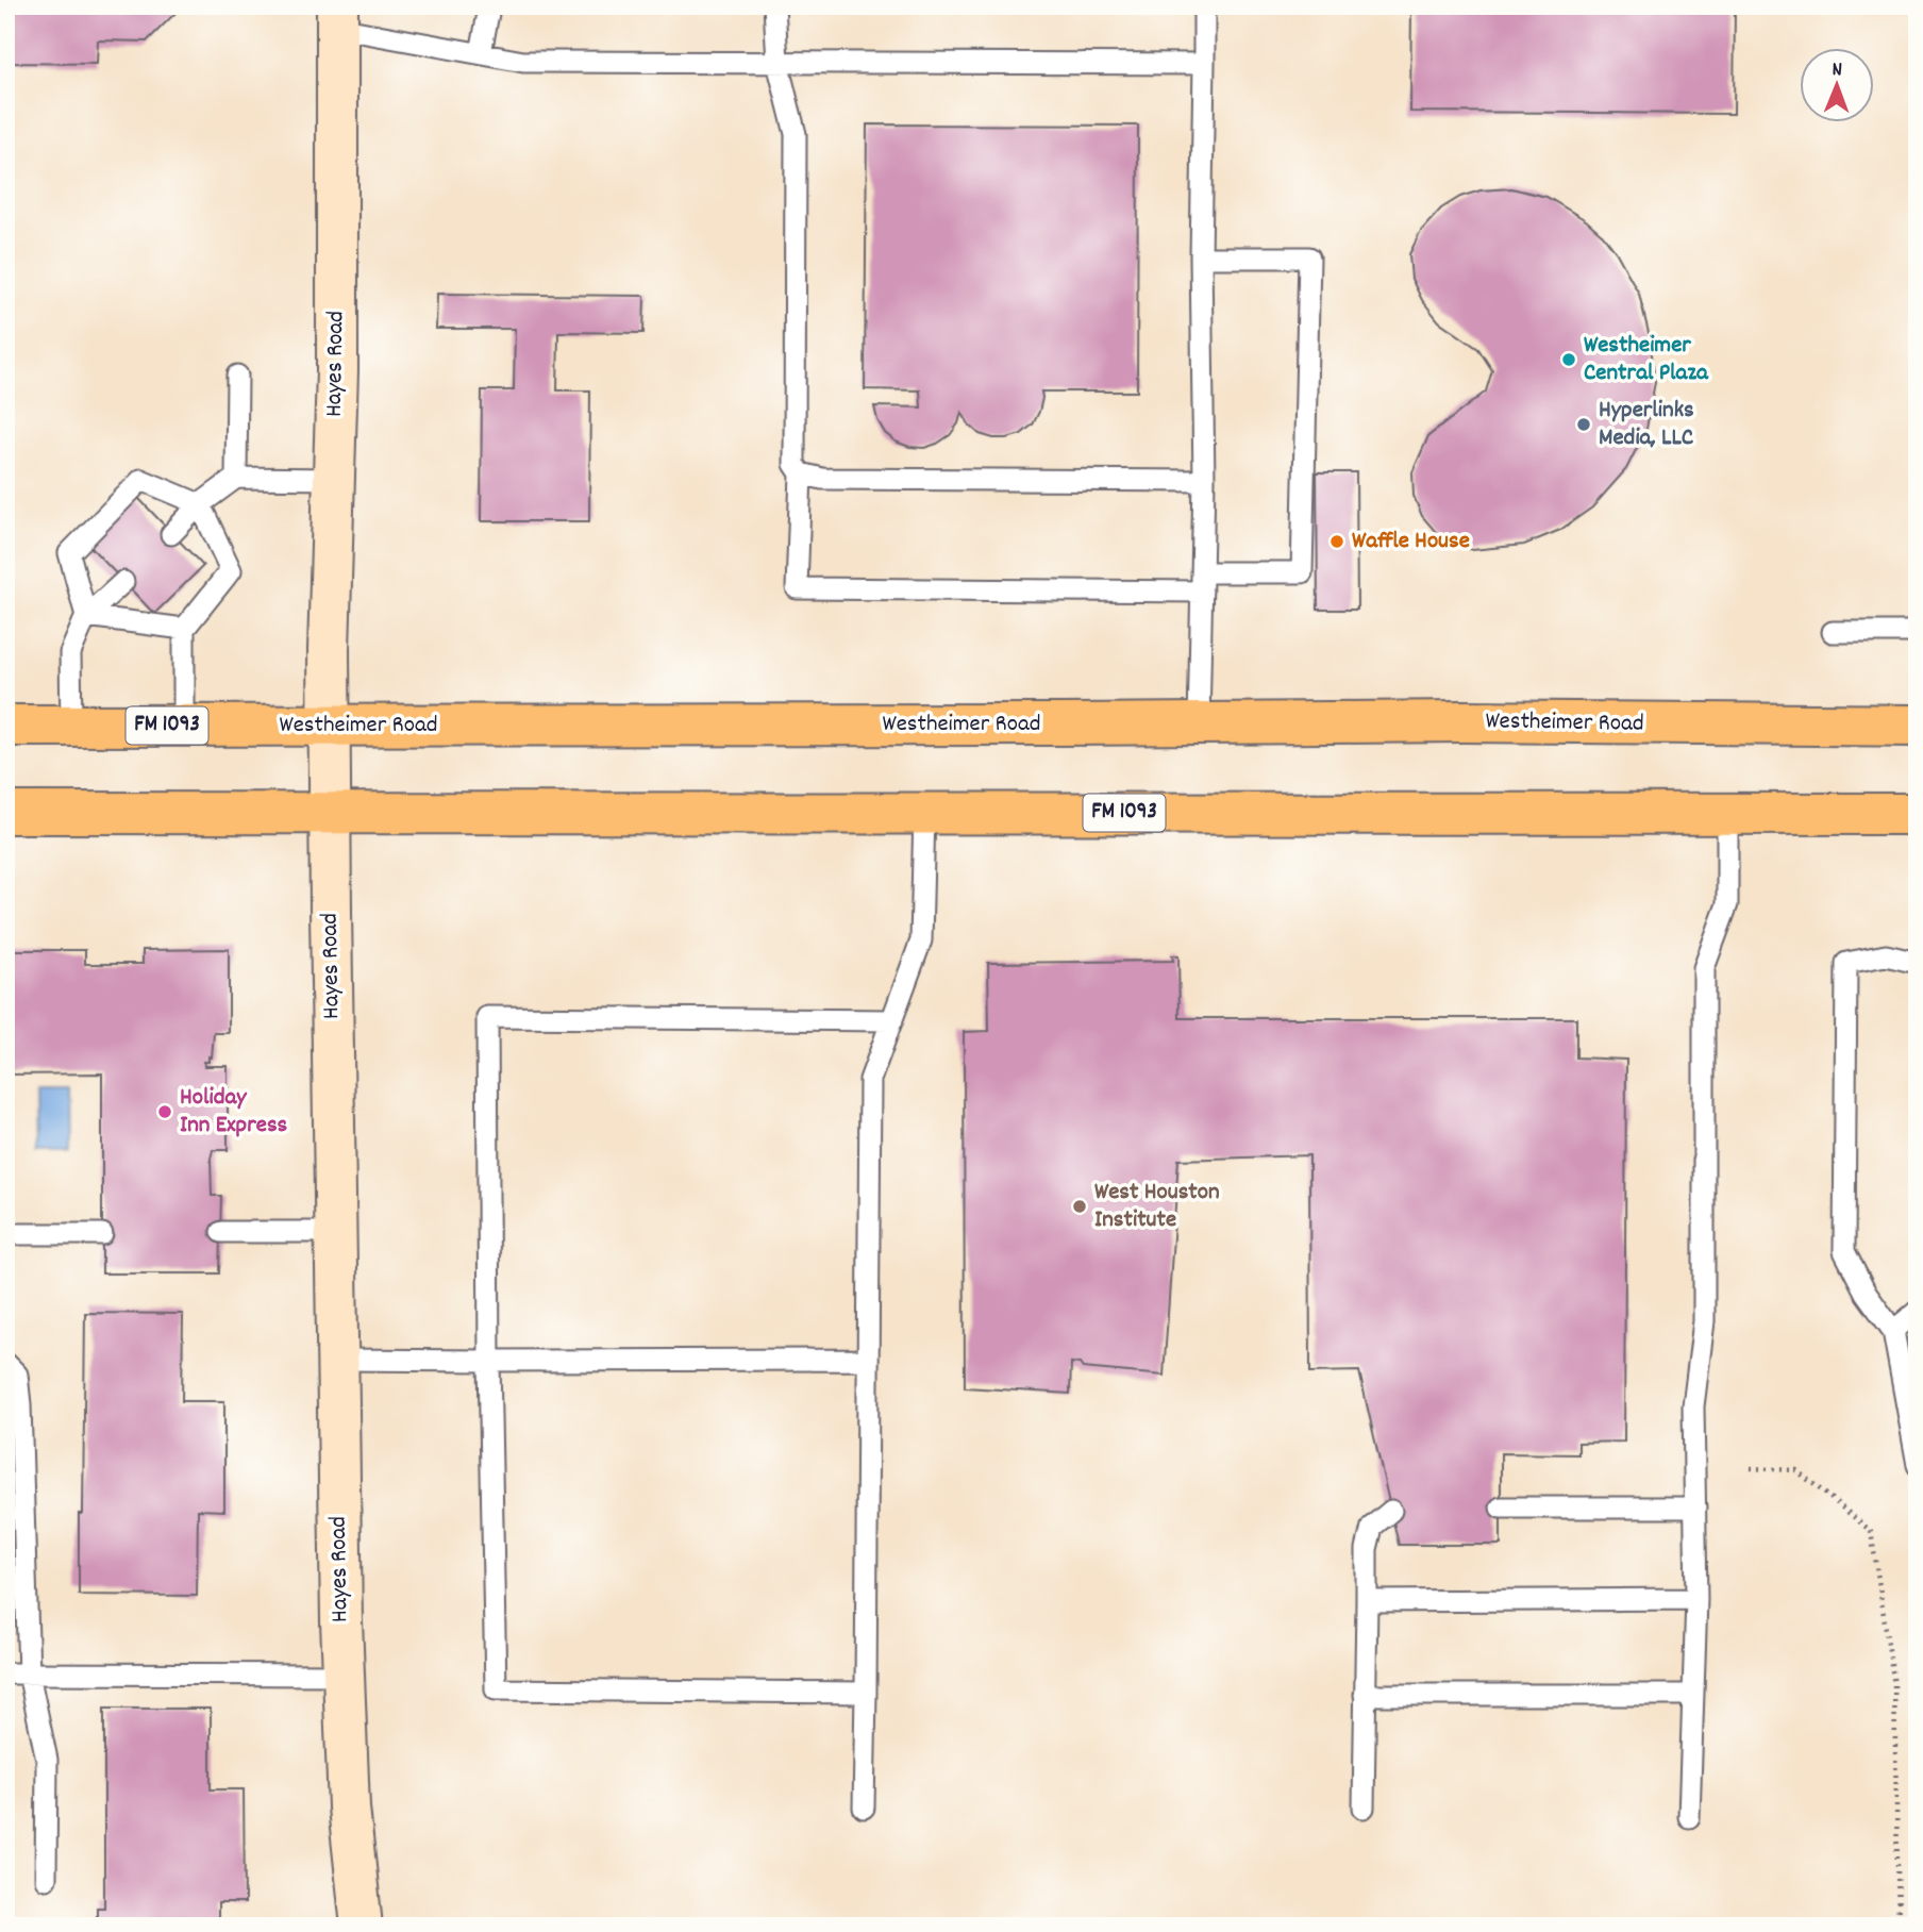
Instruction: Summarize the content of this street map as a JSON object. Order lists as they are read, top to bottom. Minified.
{"streets":{"main road":["Westheimer Road","FM 1093"],"street":["Hayes Road"]},"crossings":[["Hayes Road","Westheimer Road"],["Hayes Road","FM 1093"]],"places":["Westheimer Central Plaza","Hyperlinks Media, LLC","Waffle House","Holiday Inn Express","West Houston Institute"],"north":"top"}
